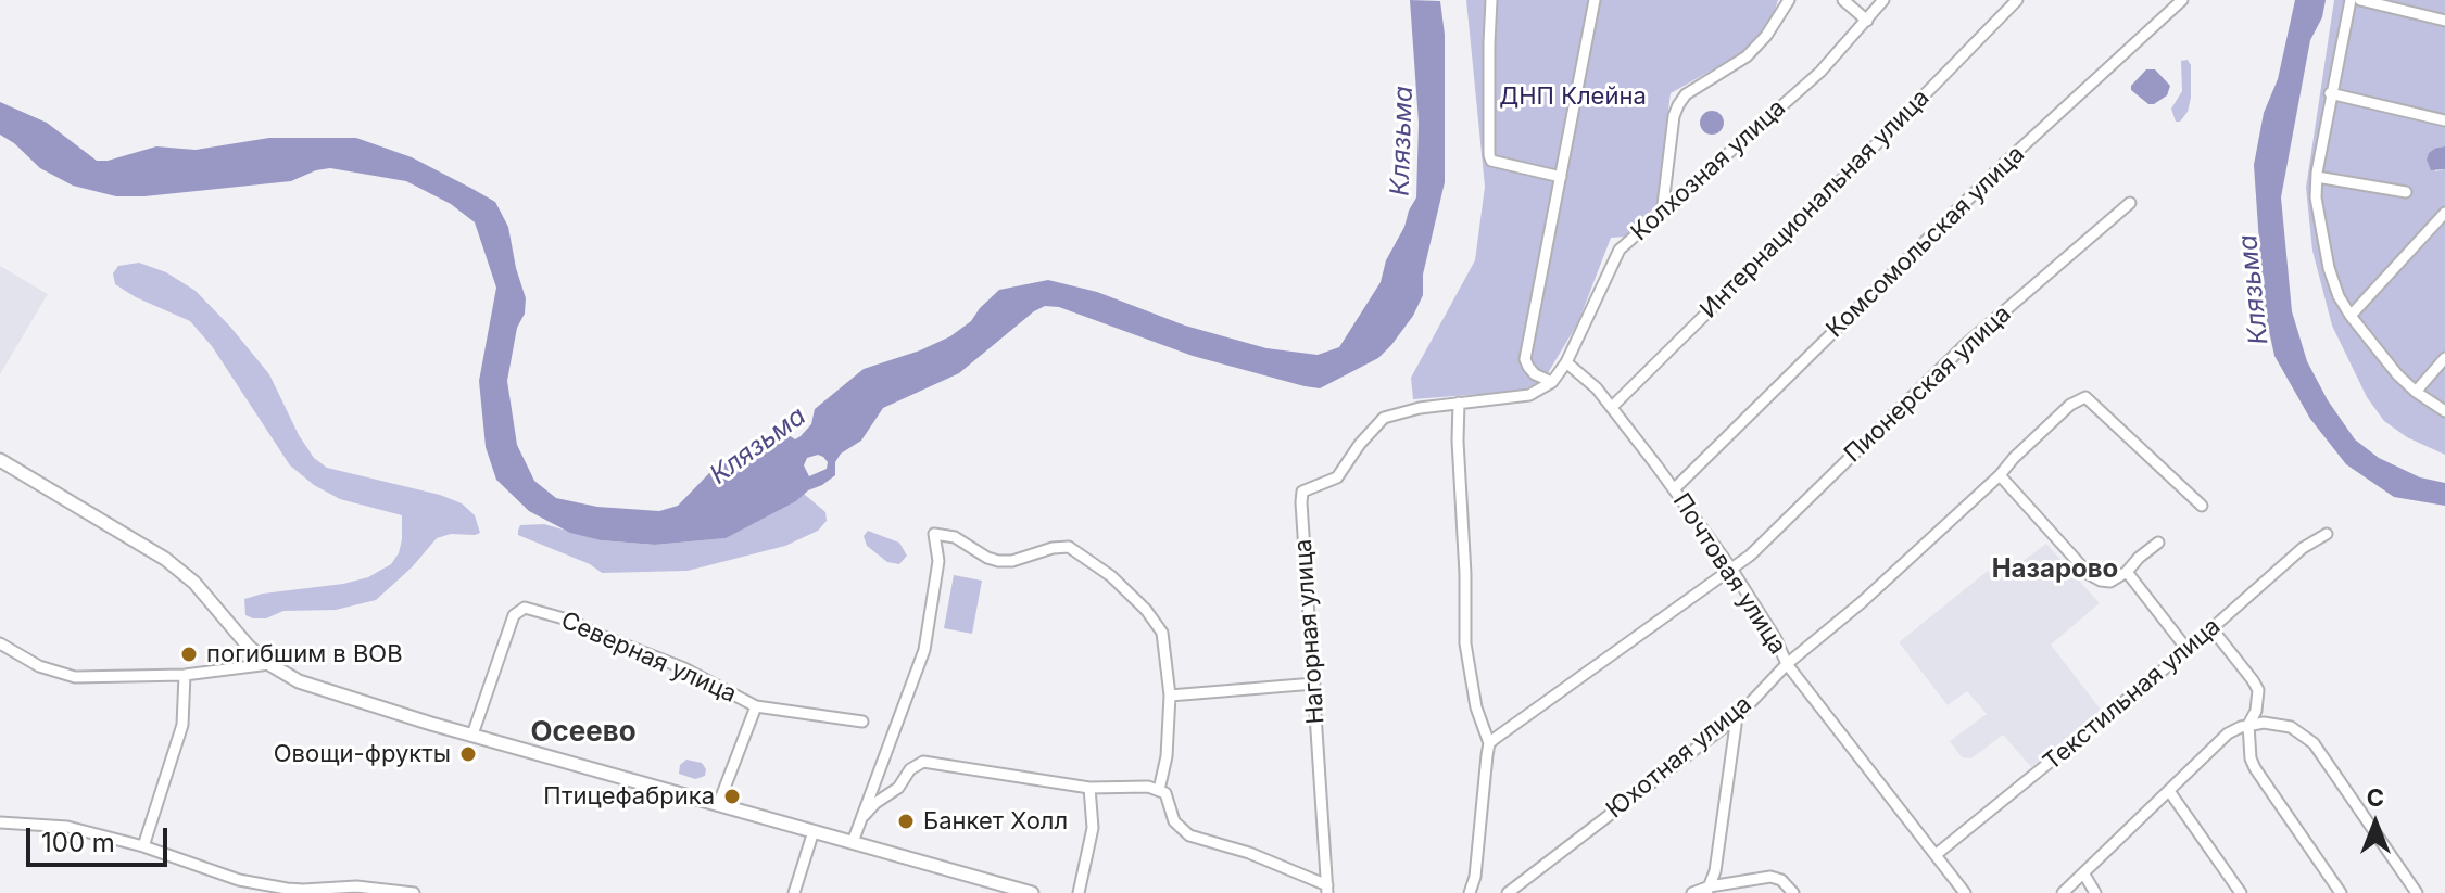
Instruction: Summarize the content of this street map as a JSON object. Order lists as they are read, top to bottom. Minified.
{"streets":{"street":["Колхозная улица","Интернациональная улица","Комсомольская улица","Пионерская улица","Почтовая улица","Нагорная улица","Северная улица","Текстильная улица","Юхотная улица"]},"crossings":[["Колхозная улица","Почтовая улица"],["Интернациональная улица","Почтовая улица"],["Комсомольская улица","Почтовая улица"],["Пионерская улица","Почтовая улица"],["Почтовая улица","Текстильная улица"],["Почтовая улица","Юхотная улица"]],"districts":["Назарово","Осеево"],"water":["Клязьма"],"parks":["ДНП Клейна"],"places":["погибшим в ВОВ","Овощи-фрукты","Птицефабрика","Банкет Холл"],"scale_bar":"100 m","north":"top"}
